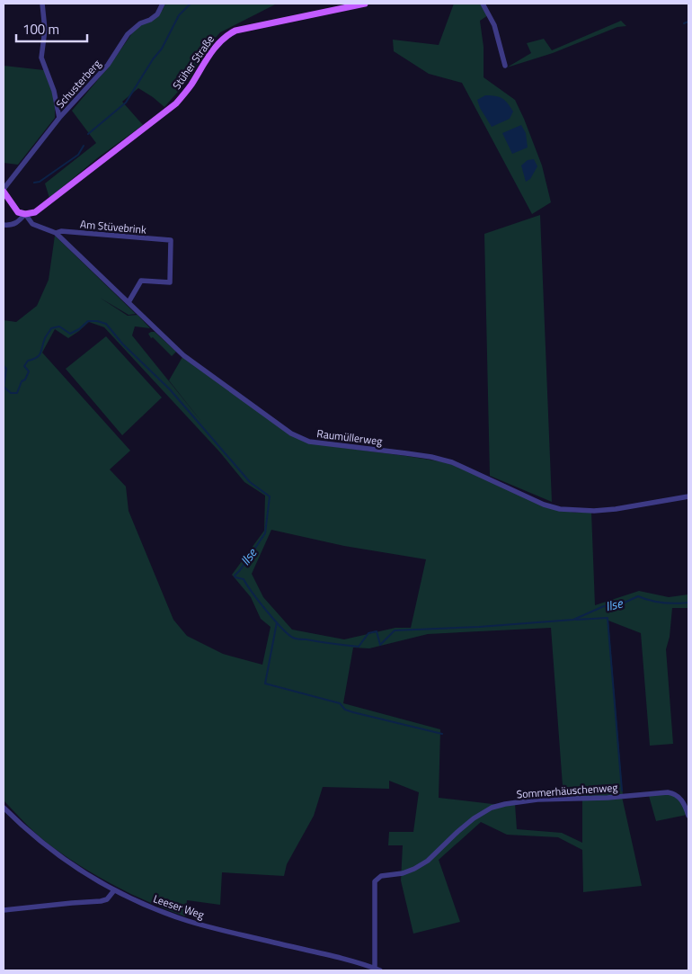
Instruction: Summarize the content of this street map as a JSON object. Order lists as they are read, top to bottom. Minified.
{"streets":{"main road":["Stüher Straße"],"street":["Schusterberg","Am Stüvebrink","Raumüllerweg","Sommerhäuschenweg","Leeser Weg"]},"crossings":[["Stüher Straße","Raumüllerweg"],["Am Stüvebrink","Raumüllerweg"],["Sommerhäuschenweg","Leeser Weg"]],"water":["Ilse"],"scale_bar":"100 m"}
